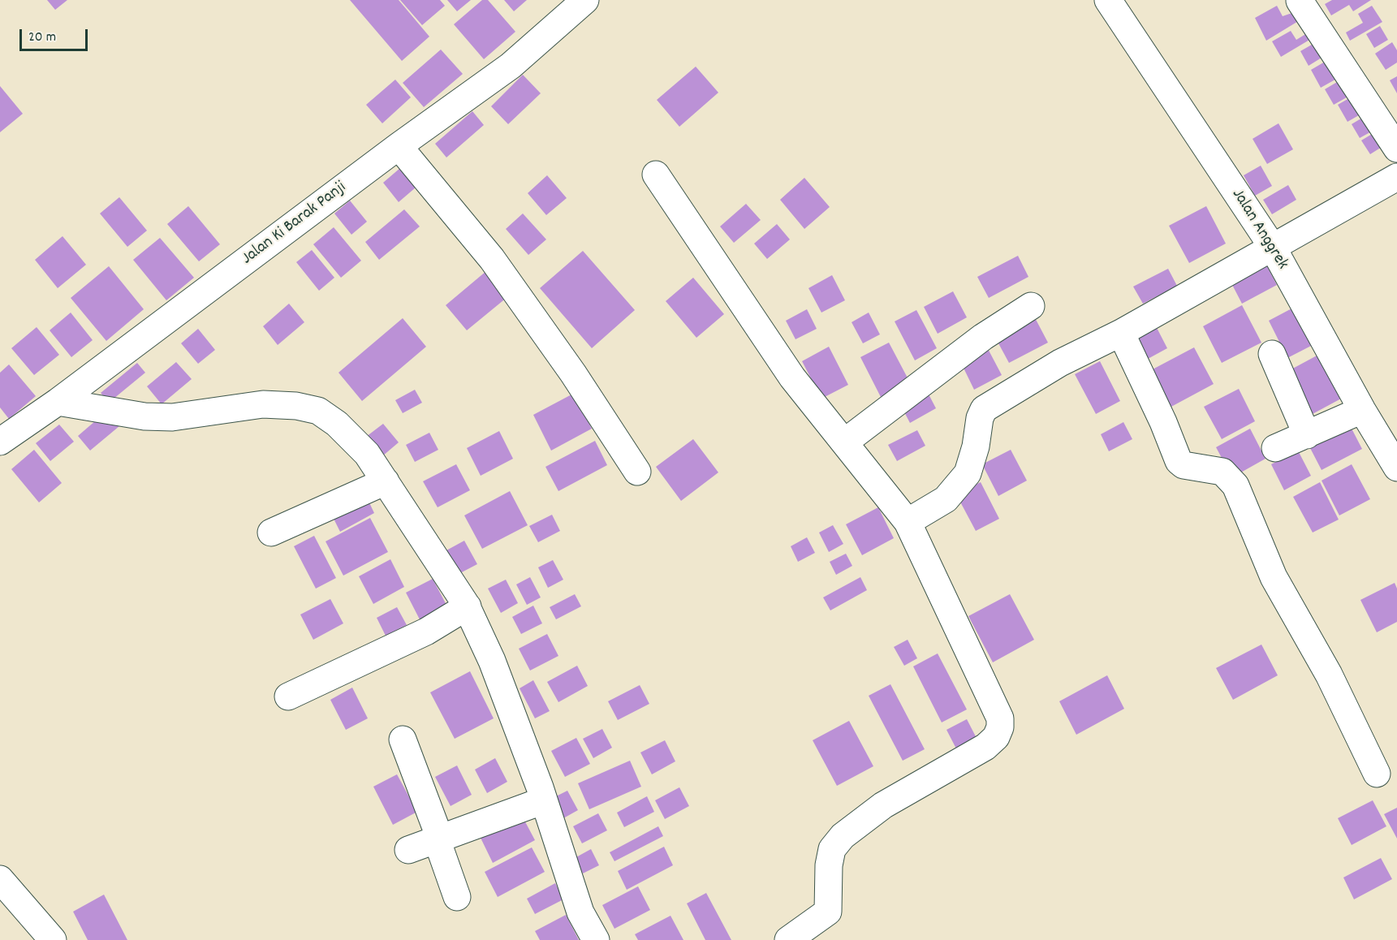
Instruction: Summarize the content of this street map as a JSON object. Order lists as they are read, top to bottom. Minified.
{"streets":{"street":["Jalan Ki Barak Panji","Jalan Anggrek"]},"scale_bar":"20 m"}
